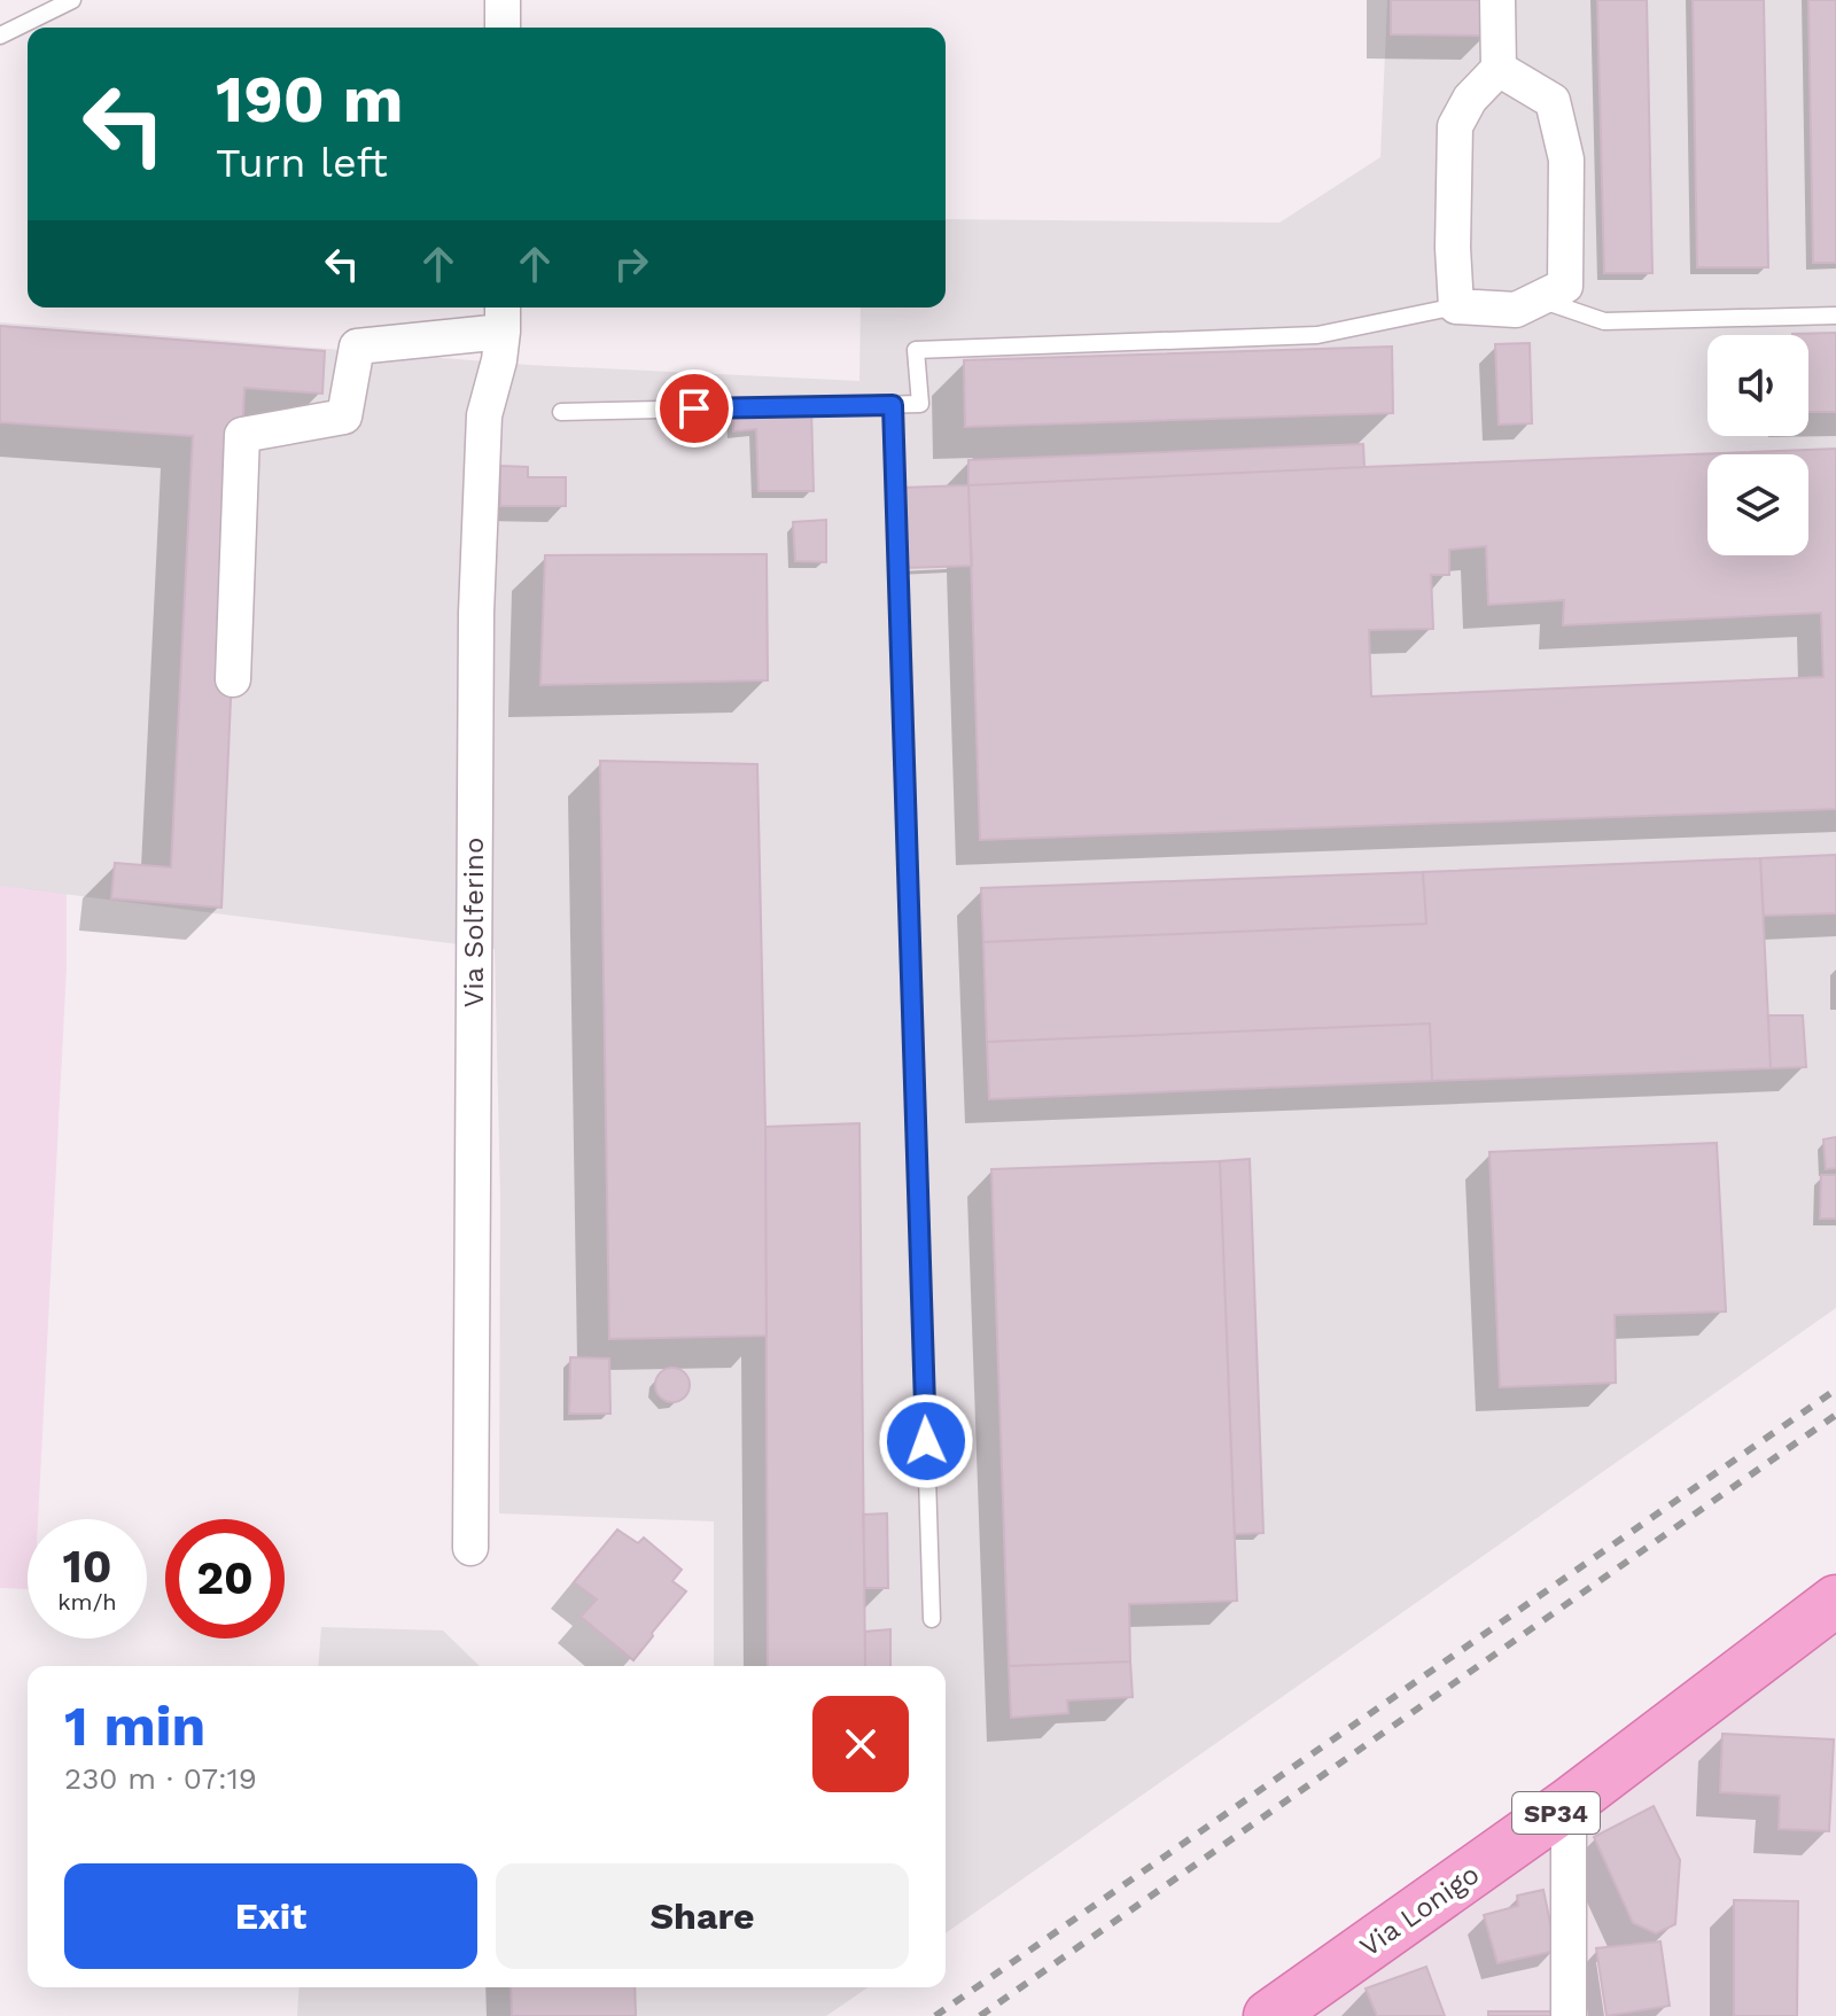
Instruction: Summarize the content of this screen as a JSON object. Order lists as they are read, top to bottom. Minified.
{"streets":{"main road":["SP34","Via Lonigo"],"street":["Via Solferino"]},"page":{"turn":["190 m","Turn left"],"speed":"10 km/h","limit":"20","heading":["1 min","230 m · 07:19"],"buttons":["Exit","Share"]}}
